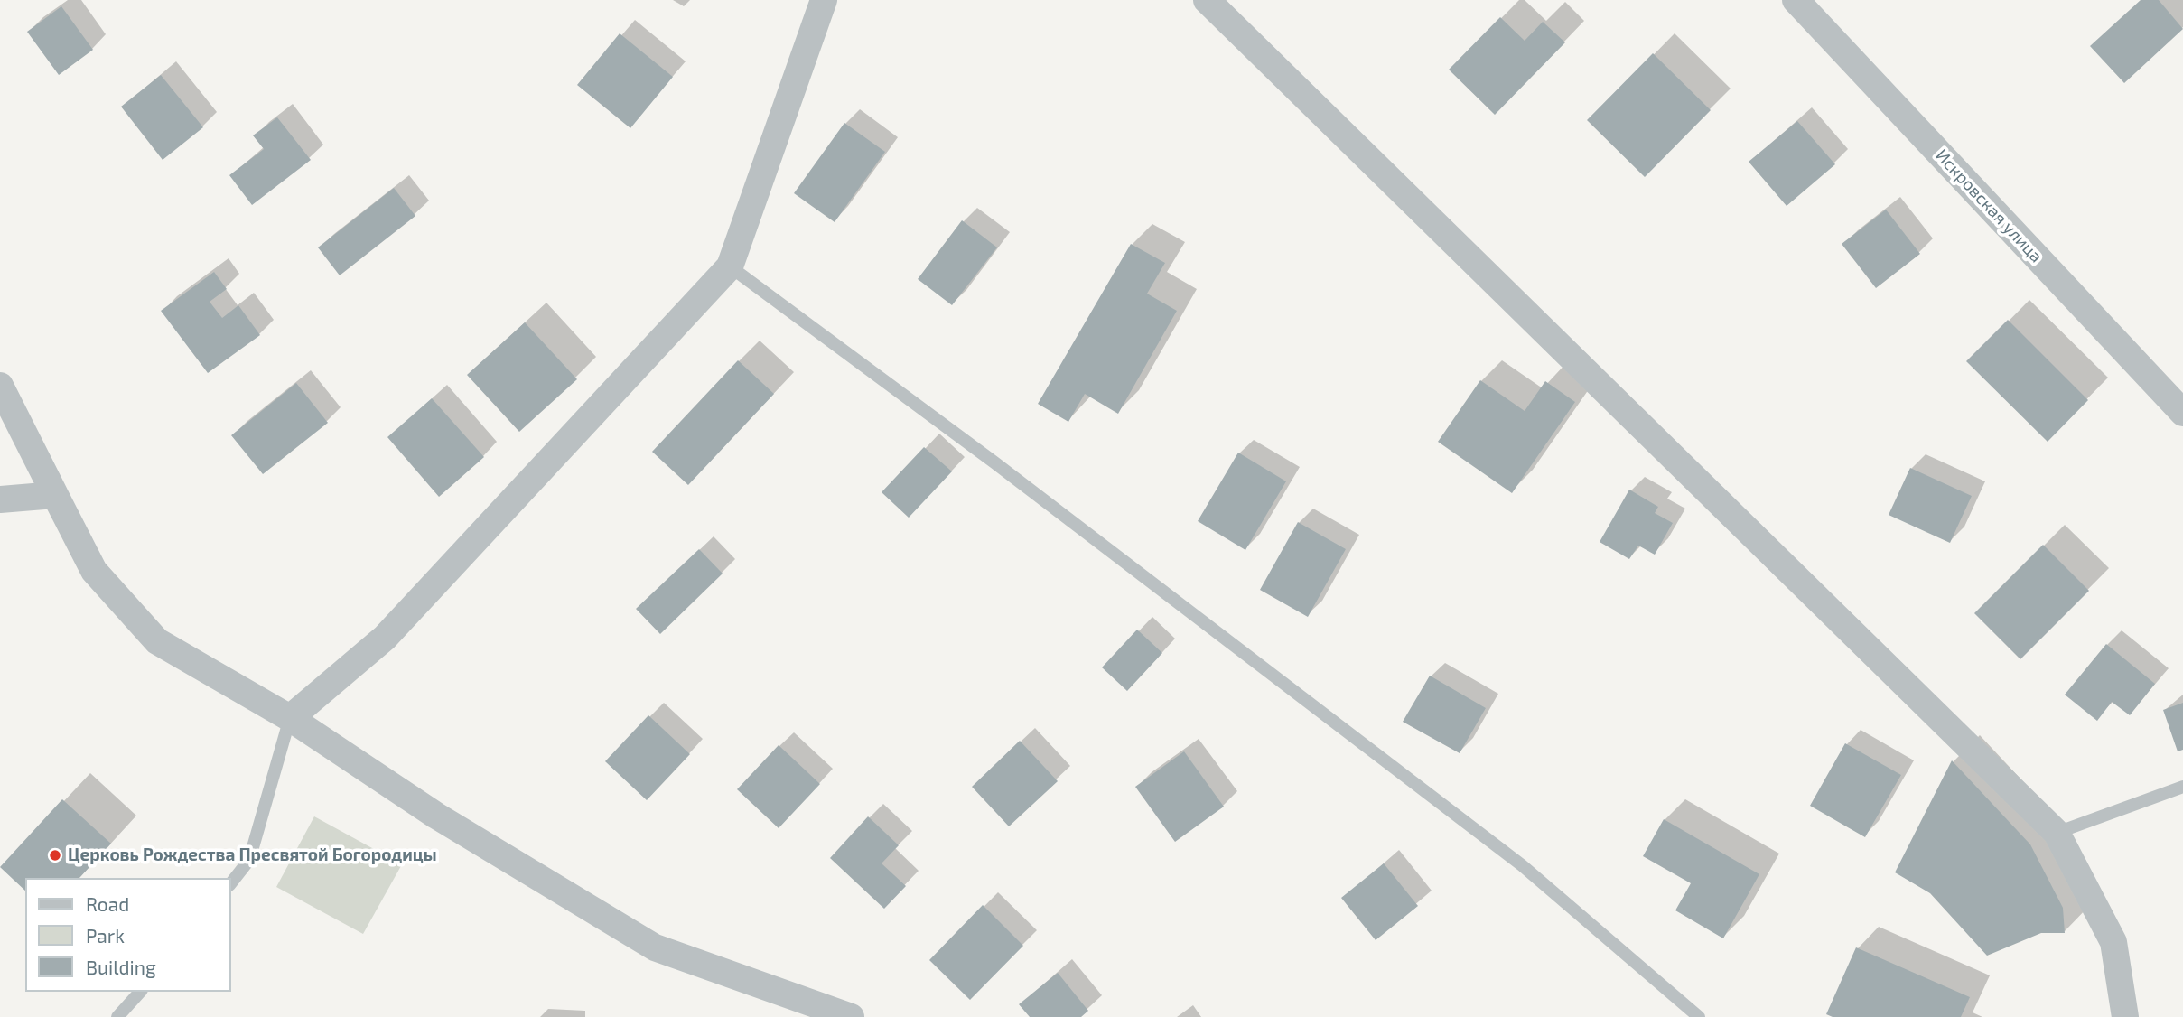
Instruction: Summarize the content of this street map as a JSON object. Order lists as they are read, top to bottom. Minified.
{"streets":{"street":["Искровская улица"]},"places":["Церковь Рождества Пресвятой Богородицы"],"legend":["Road","Park","Building"]}
